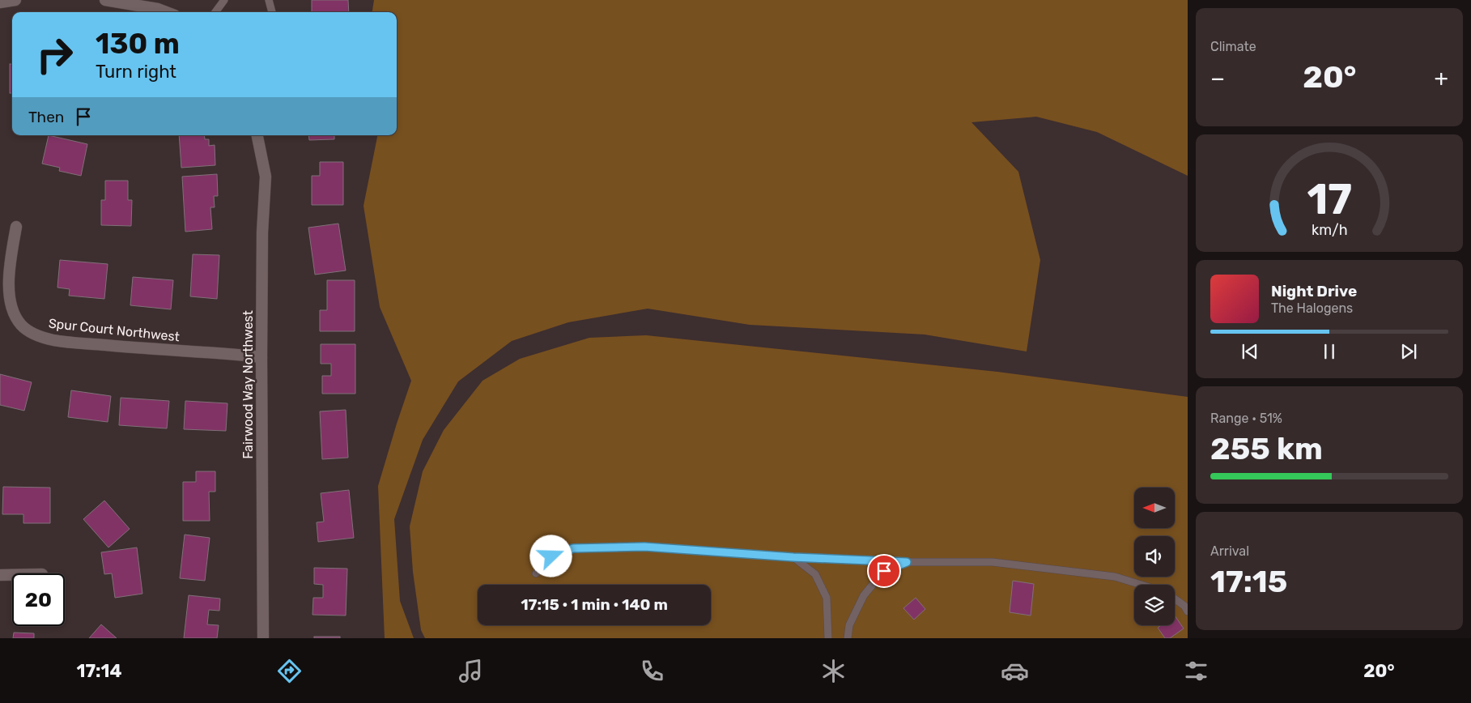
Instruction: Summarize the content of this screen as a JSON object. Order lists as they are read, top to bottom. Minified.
{"streets":{"street":["Spur Court Northwest","Fairwood Way Northwest"]},"crossings":[["Spur Court Northwest","Fairwood Way Northwest"]],"north":"left","page":{"tile":["Climate",["Range · 51%","255 km"],["Arrival","17:15"]],"turn":["130 m","Turn right"],"heat":["−","20°","+"],"then":"Then","song":["Night Drive","The Halogens"],"limit":"20","trip":"17:15 · 1 min · 140 m","tabs":["17:14","20°"],"gauge":["17","km/h"]}}
